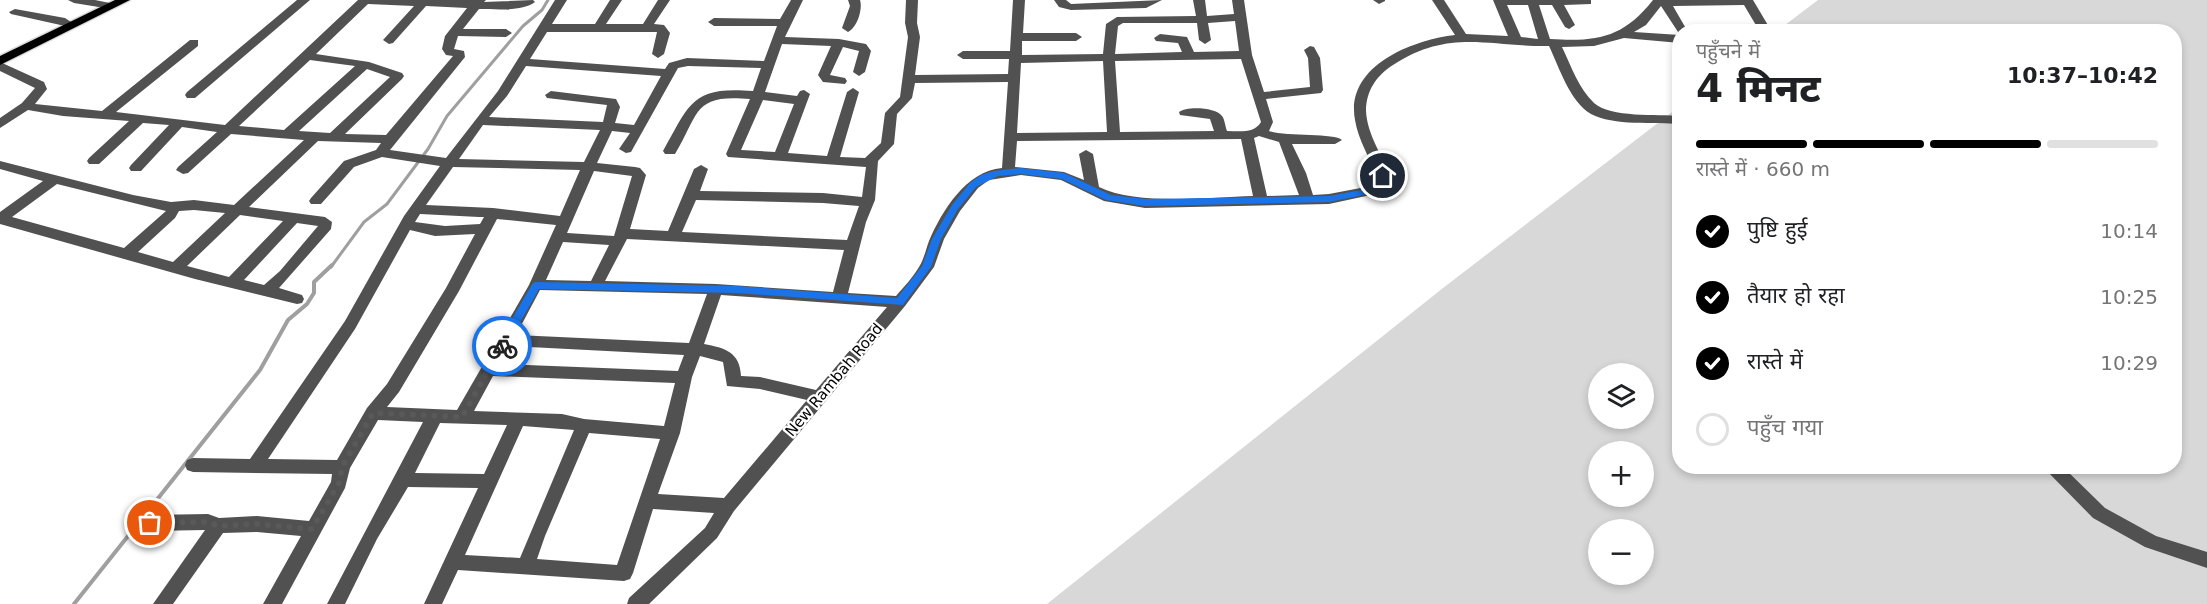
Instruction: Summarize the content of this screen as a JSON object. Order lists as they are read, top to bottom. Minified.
{"streets":{"street":["New Rambah Road"]},"page":{"heading":["4 मिनट","पहुँचने में","10:37–10:42"],"bar":"रास्ते में · 660 m","list":[["पुष्टि हुई","10:14"],["तैयार हो रहा","10:25"],["रास्ते में","10:29"],"पहुँच गया"],"map_buttons":["+","−"]}}
